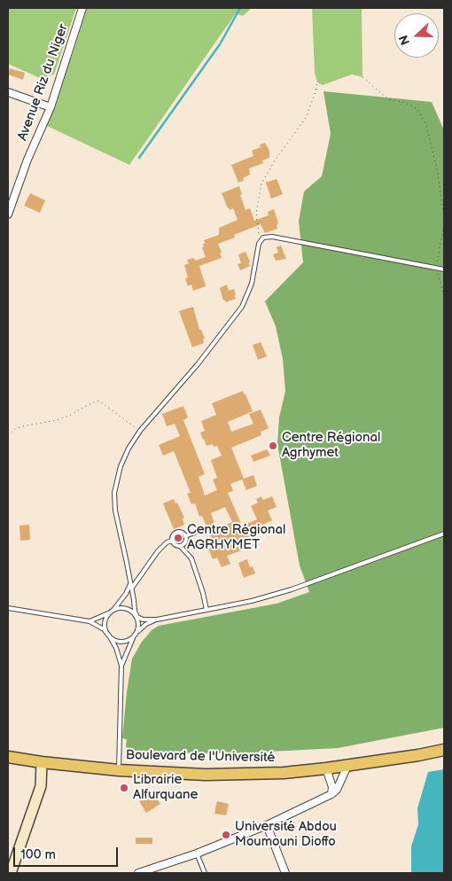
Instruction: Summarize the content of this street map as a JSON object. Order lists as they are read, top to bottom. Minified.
{"streets":{"main road":["Boulevard de l'Université"],"street":["Avenue Riz du Niger"]},"places":["Centre Régional Agrhymet","Centre Régional AGRHYMET","Librairie Alfurquane","Université Abdou Moumouni Dioffo"],"scale_bar":"100 m","north":"left"}
